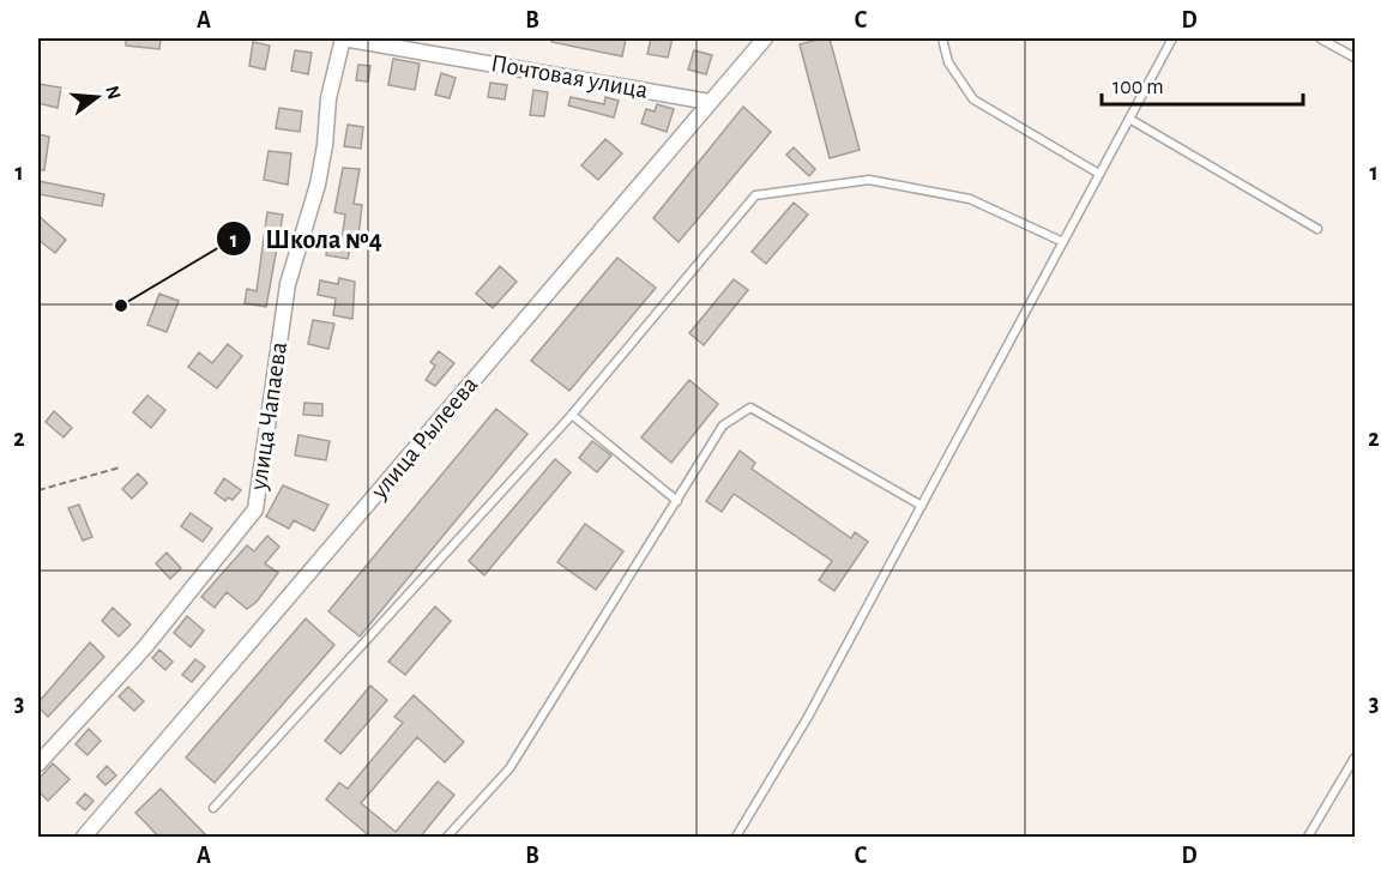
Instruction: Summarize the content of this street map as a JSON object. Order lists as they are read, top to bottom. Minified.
{"streets":{"street":["Почтовая улица","улица Чапаева","улица Рылеева"]},"crossings":[["Почтовая улица","улица Чапаева"],["Почтовая улица","улица Рылеева"]],"places":["Школа №4"],"scale_bar":"100 m","north":"right","grid":{"columns":["A","B","C","D"],"rows":["1","2","3"]}}
